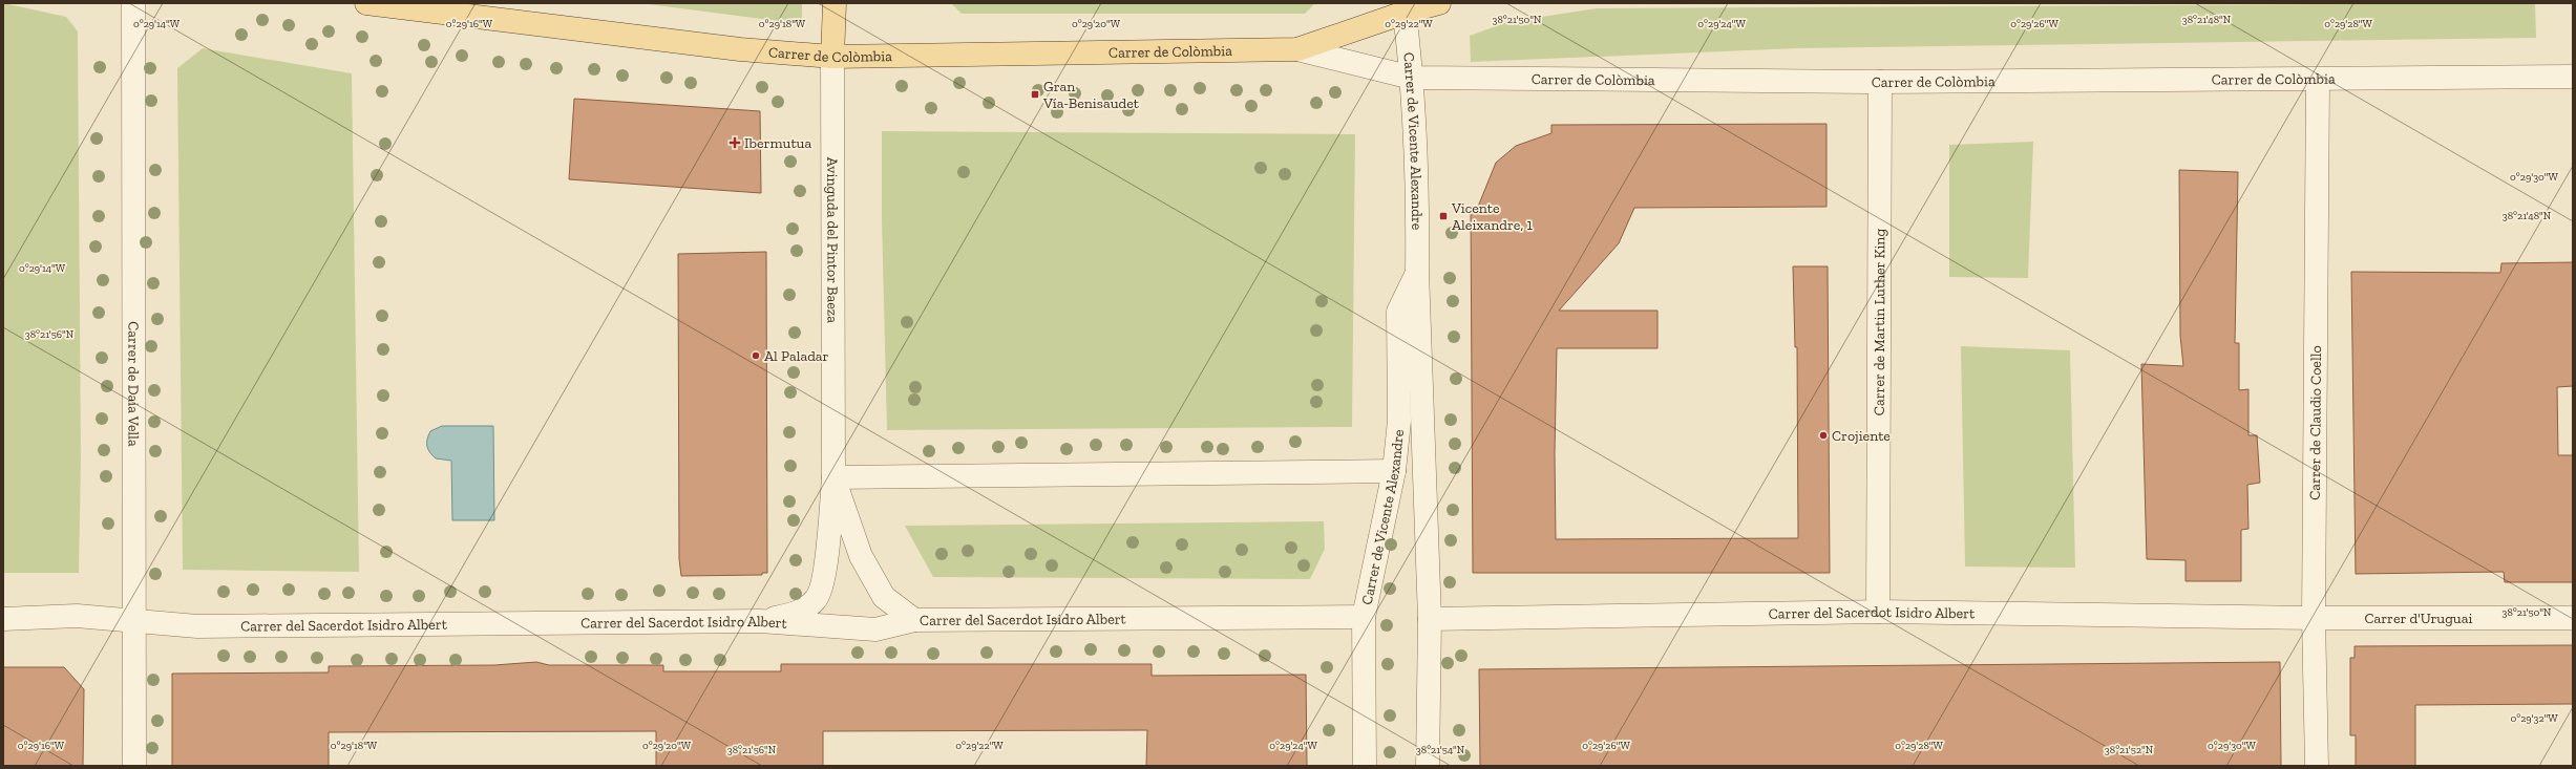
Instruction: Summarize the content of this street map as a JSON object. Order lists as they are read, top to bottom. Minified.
{"streets":{"main road":["Carrer de Colòmbia","Avinguda del Pintor Baeza"],"street":["Carrer de Vicente Alexandre","Carrer de Martin Luther King","Carrer de Daia Vella","Carrer de Claudio Coello","Carrer del Sacerdot Isidro Albert","Carrer d'Uruguai"]},"crossings":[["Carrer de Colòmbia","Carrer de Vicente Alexandre"],["Carrer de Colòmbia","Avinguda del Pintor Baeza"],["Carrer de Colòmbia","Carrer de Martin Luther King"],["Carrer de Colòmbia","Carrer de Claudio Coello"],["Carrer de Vicente Alexandre","Carrer del Sacerdot Isidro Albert"],["Avinguda del Pintor Baeza","Carrer del Sacerdot Isidro Albert"],["Carrer de Martin Luther King","Carrer del Sacerdot Isidro Albert"],["Carrer de Daia Vella","Carrer del Sacerdot Isidro Albert"],["Carrer de Claudio Coello","Carrer del Sacerdot Isidro Albert"],["Carrer de Claudio Coello","Carrer d'Uruguai"],["Carrer del Sacerdot Isidro Albert","Carrer d'Uruguai"]],"places":{"transit":["Gran Vía-Benisaudet","Vicente Aleixandre, 1"],"health":["Ibermutua"],"other":["Al Paladar","Crojiente"]},"coordinates":["38°21'50\"N","38°21'48\"N","0°29'14\"W","0°29'16\"W","0°29'18\"W","0°29'20\"W","0°29'22\"W","0°29'24\"W","0°29'26\"W","0°29'28\"W","0°29'30\"W","38°21'56\"N","0°29'32\"W","38°21'54\"N","38°21'52\"N"]}
